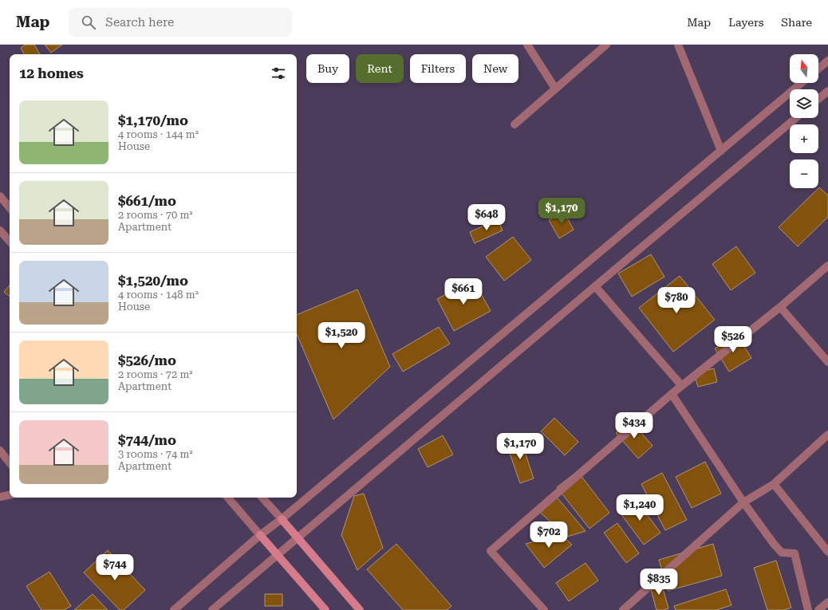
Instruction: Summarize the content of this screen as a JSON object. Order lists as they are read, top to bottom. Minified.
{"north":"top","page":{"header":"Map","search":"Search here","nav":["Map","Layers","Share"],"map_buttons":["+","−"],"chip":["Buy","Rent","Filters","New"],"heading":"12 homes","list":[{"name":"$1,170/mo","note":"4 rooms · 144 m² · House"},{"name":"$661/mo","note":"2 rooms · 70 m² · Apartment"},{"name":"$1,520/mo","note":"4 rooms · 148 m² · House"},{"name":"$526/mo","note":"2 rooms · 72 m² · Apartment"},{"name":"$744/mo","note":"3 rooms · 74 m² · Apartment"}],"price":["$1,170","$648","$661","$780","$1,520","$526","$434","$1,170","$1,240","$702","$744","$835"]}}
